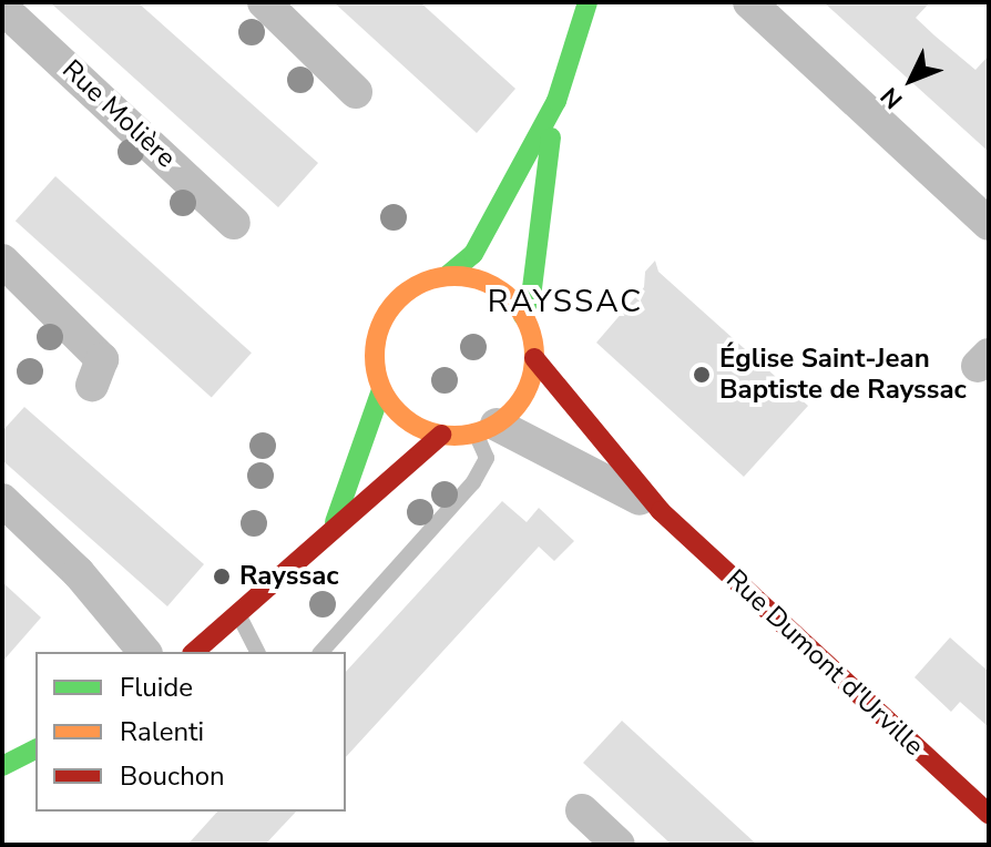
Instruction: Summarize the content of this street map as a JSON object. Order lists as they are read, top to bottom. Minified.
{"streets":{"street":["Rue Molière","Rue Dumont d'Urville"]},"districts":["RAYSSAC"],"places":["Église Saint-Jean Baptiste de Rayssac","Rayssac"],"legend":["Fluide","Ralenti","Bouchon"],"north":"bottom left"}
